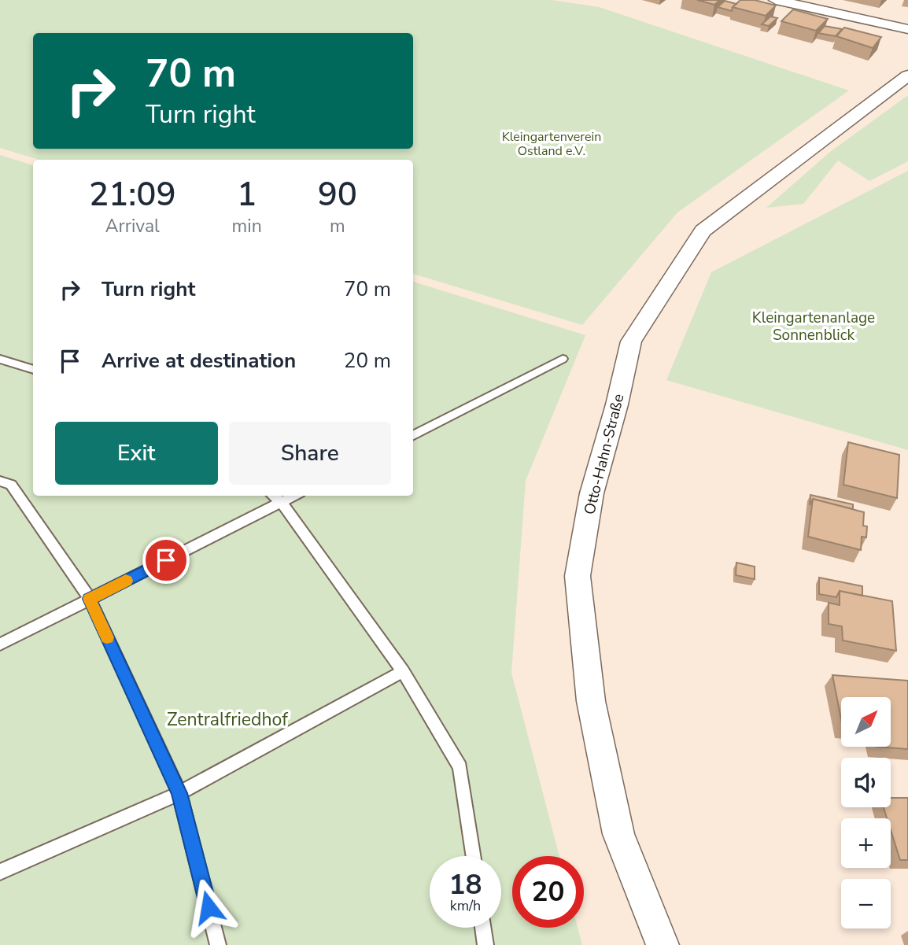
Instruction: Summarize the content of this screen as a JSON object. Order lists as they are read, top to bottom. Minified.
{"streets":{"street":["Otto-Hahn-Straße"]},"parks":["Kleingartenverein Ostland e.V.","Kleingartenanlage Sonnenblick","Zentralfriedhof"],"north":"top right","page":{"turn":["70 m","Turn right"],"eta":["21:09","Arrival","1","min","90","m"],"list":[{"name":"Turn right","value":"70 m"},{"name":"Arrive at destination","value":"20 m"}],"buttons":["Exit","Share"],"map_buttons":["+","−"],"speed":"18 km/h","limit":"20"}}
